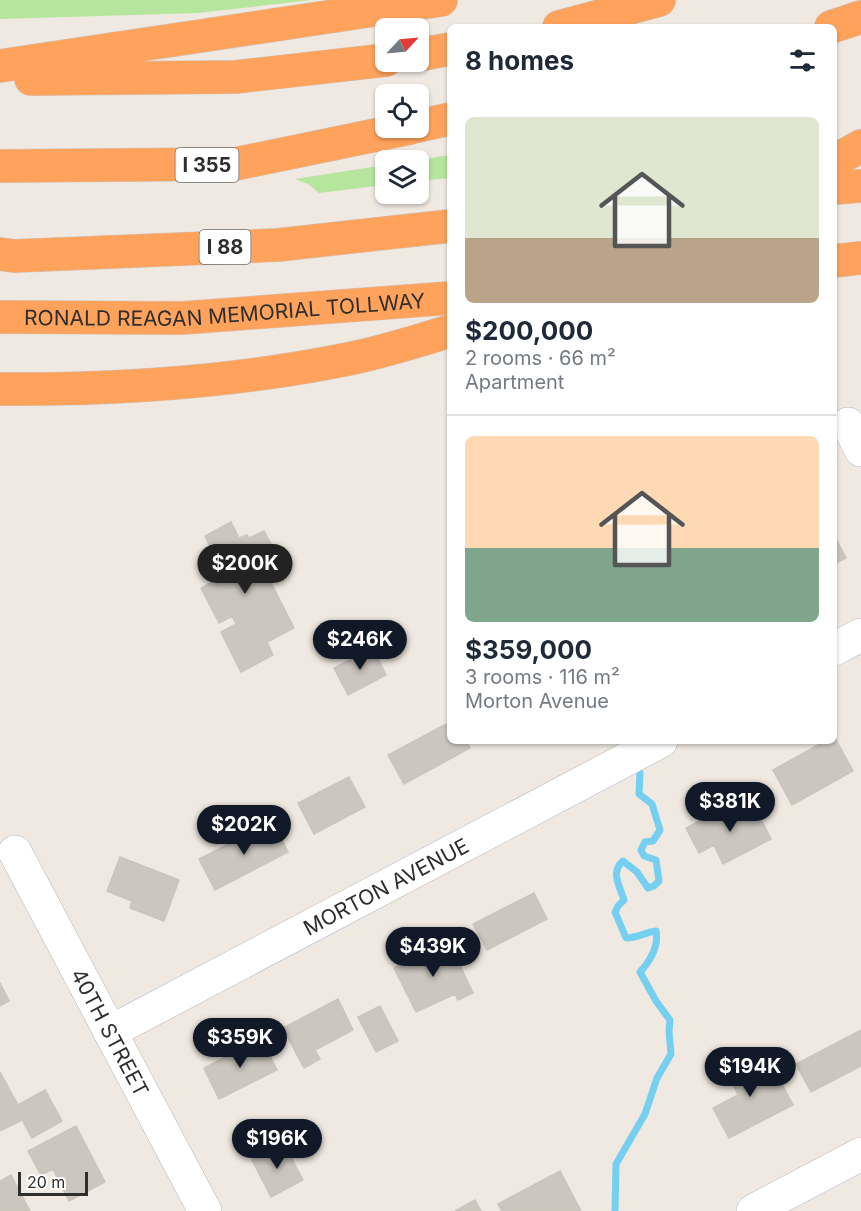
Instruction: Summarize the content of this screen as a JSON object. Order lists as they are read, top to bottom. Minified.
{"streets":{"highway":["I 355","I 88","RONALD REAGAN MEMORIAL TOLLWAY"],"street":["MORTON AVENUE","40TH STREET"]},"crossings":[["MORTON AVENUE","40TH STREET"]],"scale_bar":"20 m","north":"top right","page":{"heading":"8 homes","list":[{"name":"$200,000","note":"2 rooms · 66 m² · Apartment"},{"name":"$359,000","note":"3 rooms · 116 m² · Morton Avenue"}],"price":["$200K","$246K","$381K","$202K","$439K","$359K","$194K","$196K"],"scale":"20 m"}}
